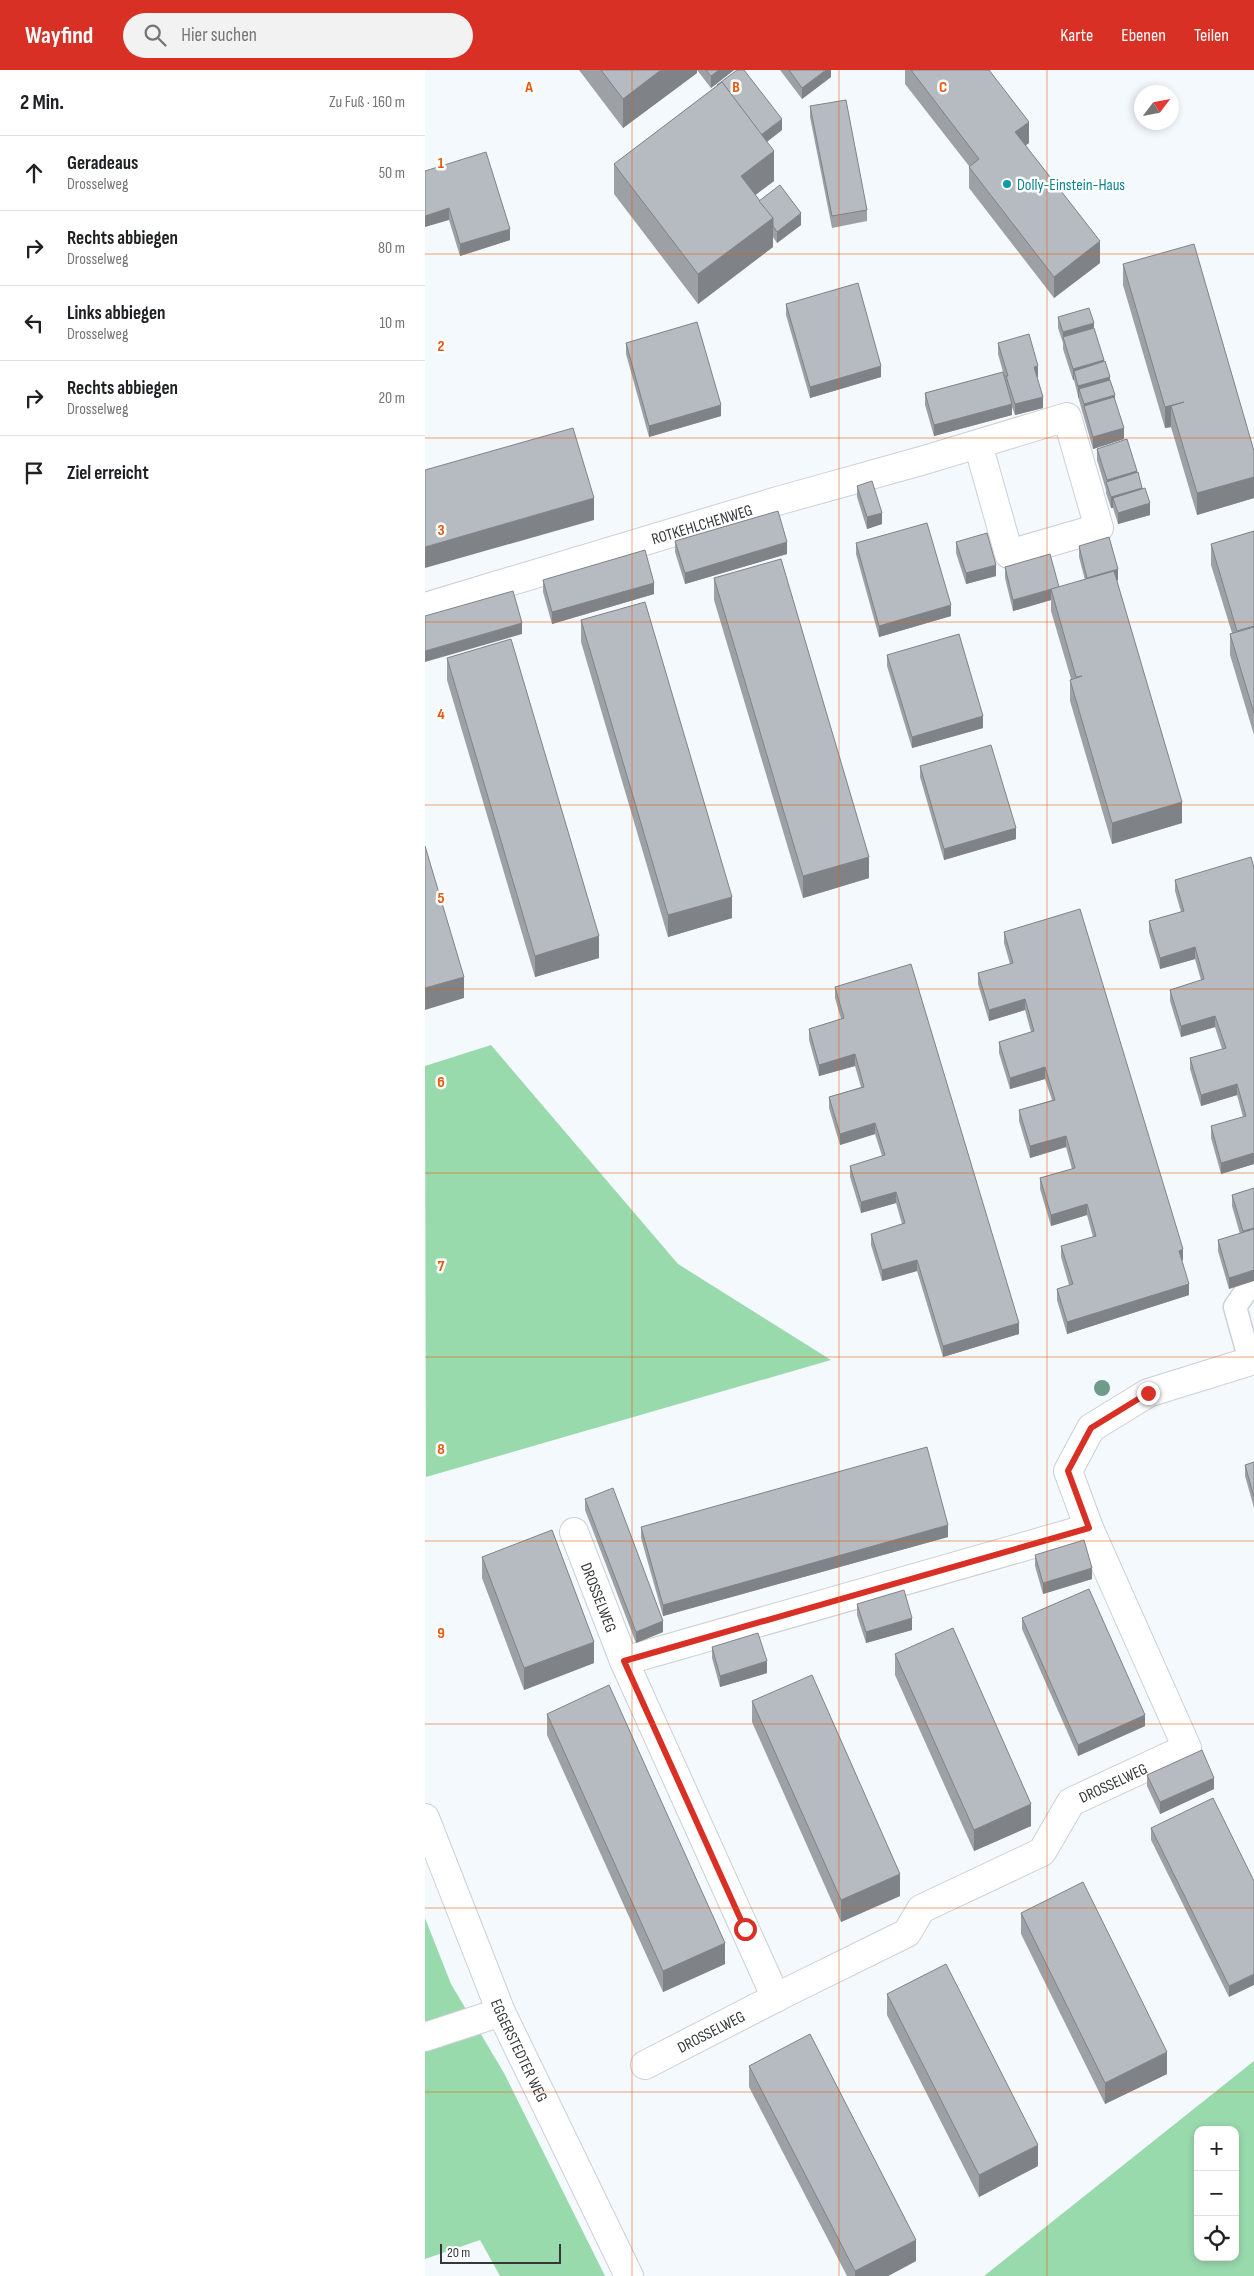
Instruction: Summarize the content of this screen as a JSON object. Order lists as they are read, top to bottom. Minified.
{"streets":{"street":["ROTKEHLCHENWEG","DROSSELWEG","EGGERSTEDTER WEG"]},"places":["Dolly-Einstein-Haus"],"scale_bar":"20 m","north":"top right","page":{"header":"Wayfind","search":"Hier suchen","nav":["Karte","Ebenen","Teilen"],"heading":["2 Min.","Zu Fuß · 160 m"],"list":[["Geradeaus","Drosselweg","50 m"],["Rechts abbiegen","Drosselweg","80 m"],["Links abbiegen","Drosselweg","10 m"],["Rechts abbiegen","Drosselweg","20 m"],"Ziel erreicht"],"map_buttons":["+","−"],"scale":"20 m"},"grid":{"columns":["A","B","C"],"rows":["1","2","3","4","5","6","7","8","9"]}}
